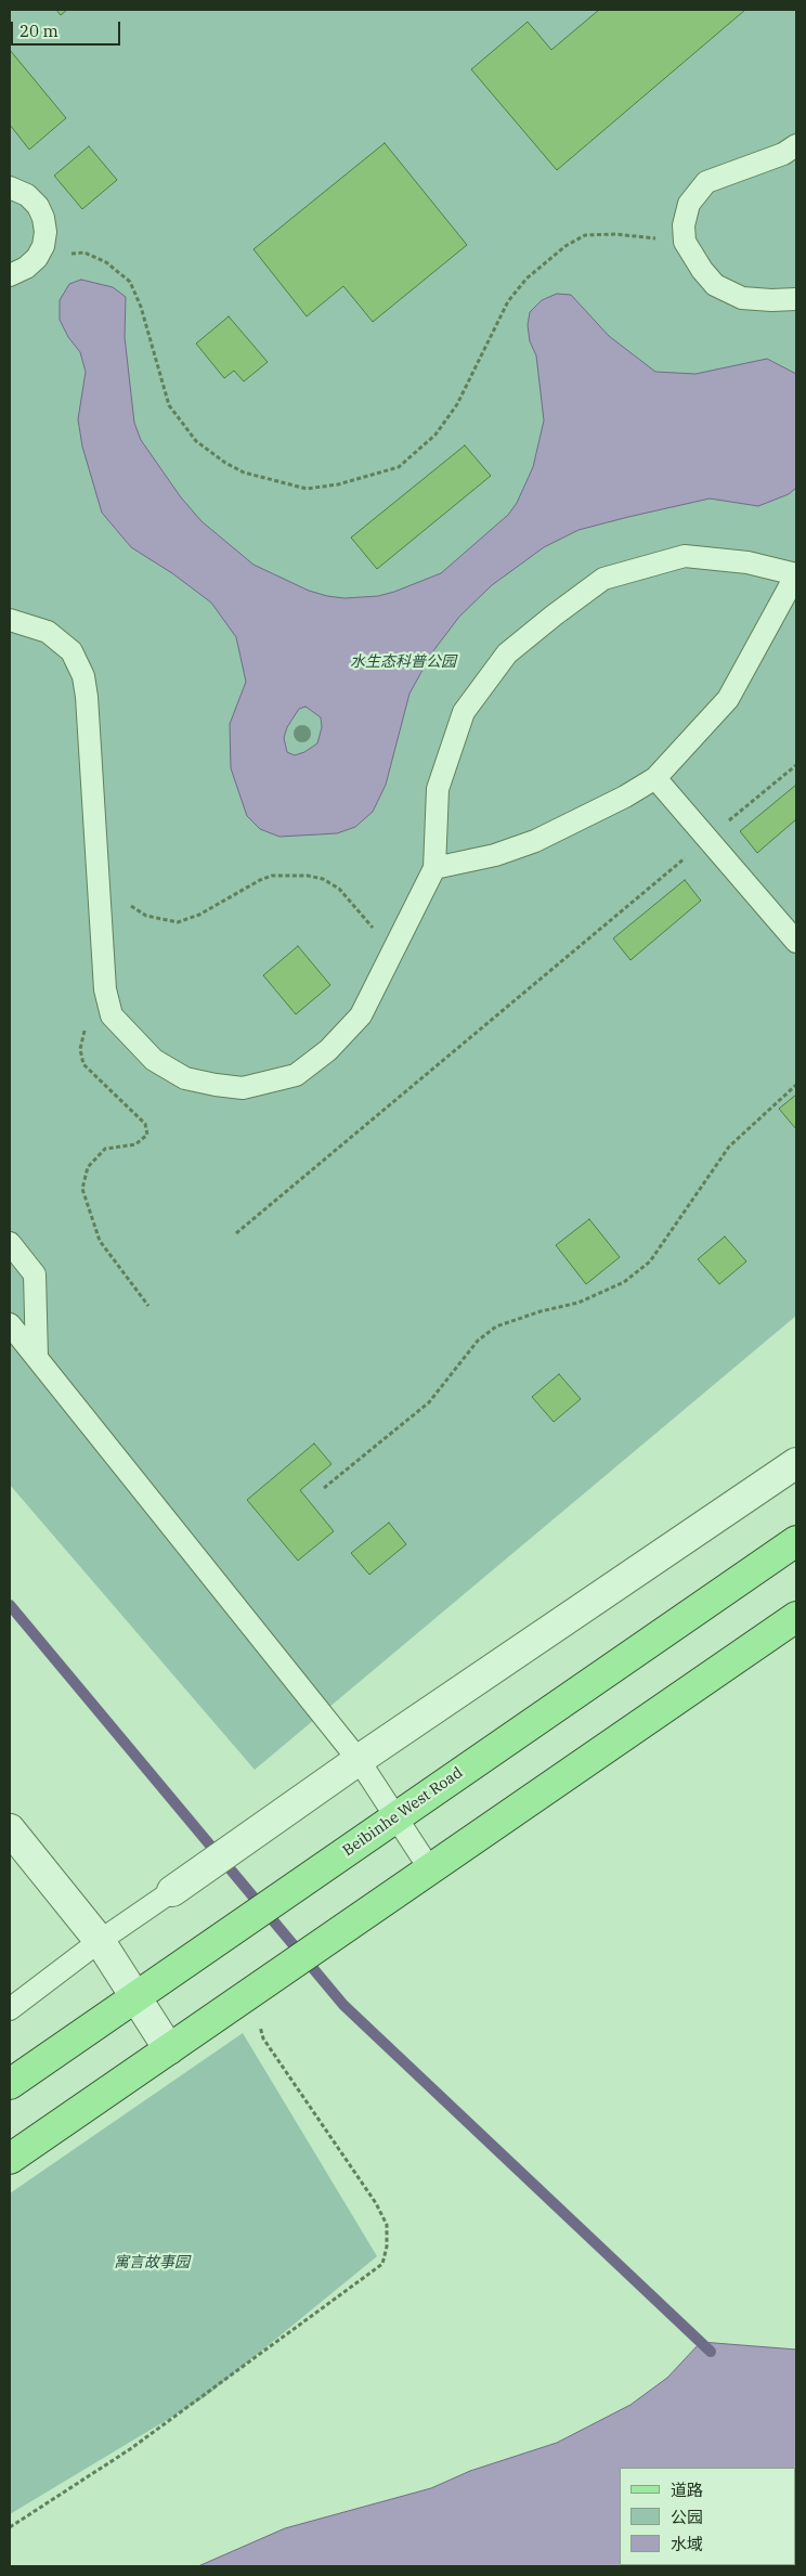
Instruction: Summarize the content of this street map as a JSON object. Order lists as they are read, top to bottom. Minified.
{"streets":{"main road":["Beibinhe West Road"]},"parks":["水生态科普公园","寓言故事园"],"legend":["道路","公园","水域"],"scale_bar":"20 m"}
